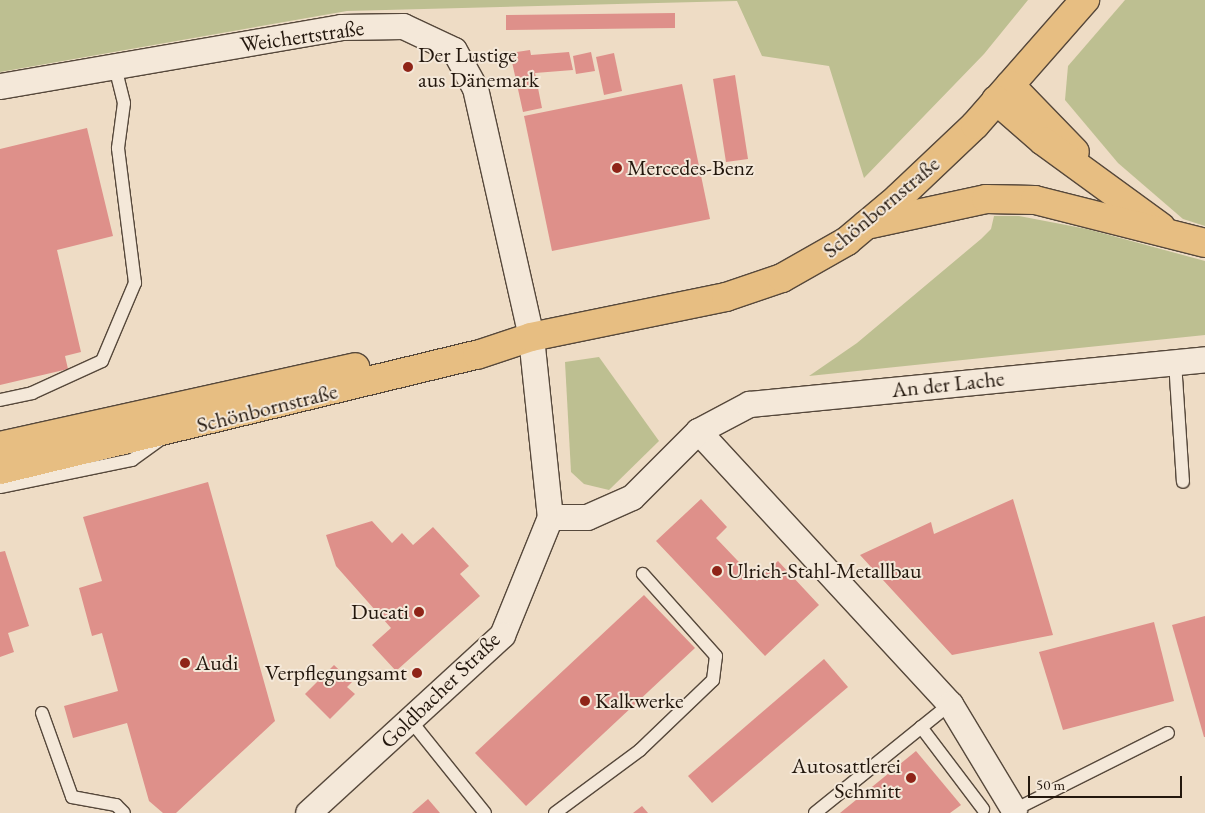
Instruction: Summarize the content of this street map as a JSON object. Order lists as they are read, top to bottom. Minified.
{"streets":{"main road":["Schönbornstraße"],"street":["Weichertstraße","An der Lache","Goldbacher Straße"]},"crossings":[["Weichertstraße","Schönbornstraße"],["Weichertstraße","Goldbacher Straße"],["Schönbornstraße","Goldbacher Straße"],["An der Lache","Goldbacher Straße"]],"places":["Der Lustige aus Dänemark","Mercedes-Benz","Ulrich-Stahl-Metallbau","Ducati","Audi","Verpflegungsamt","Kalkwerke","Autosattlerei Schmitt"],"scale_bar":"50 m"}
